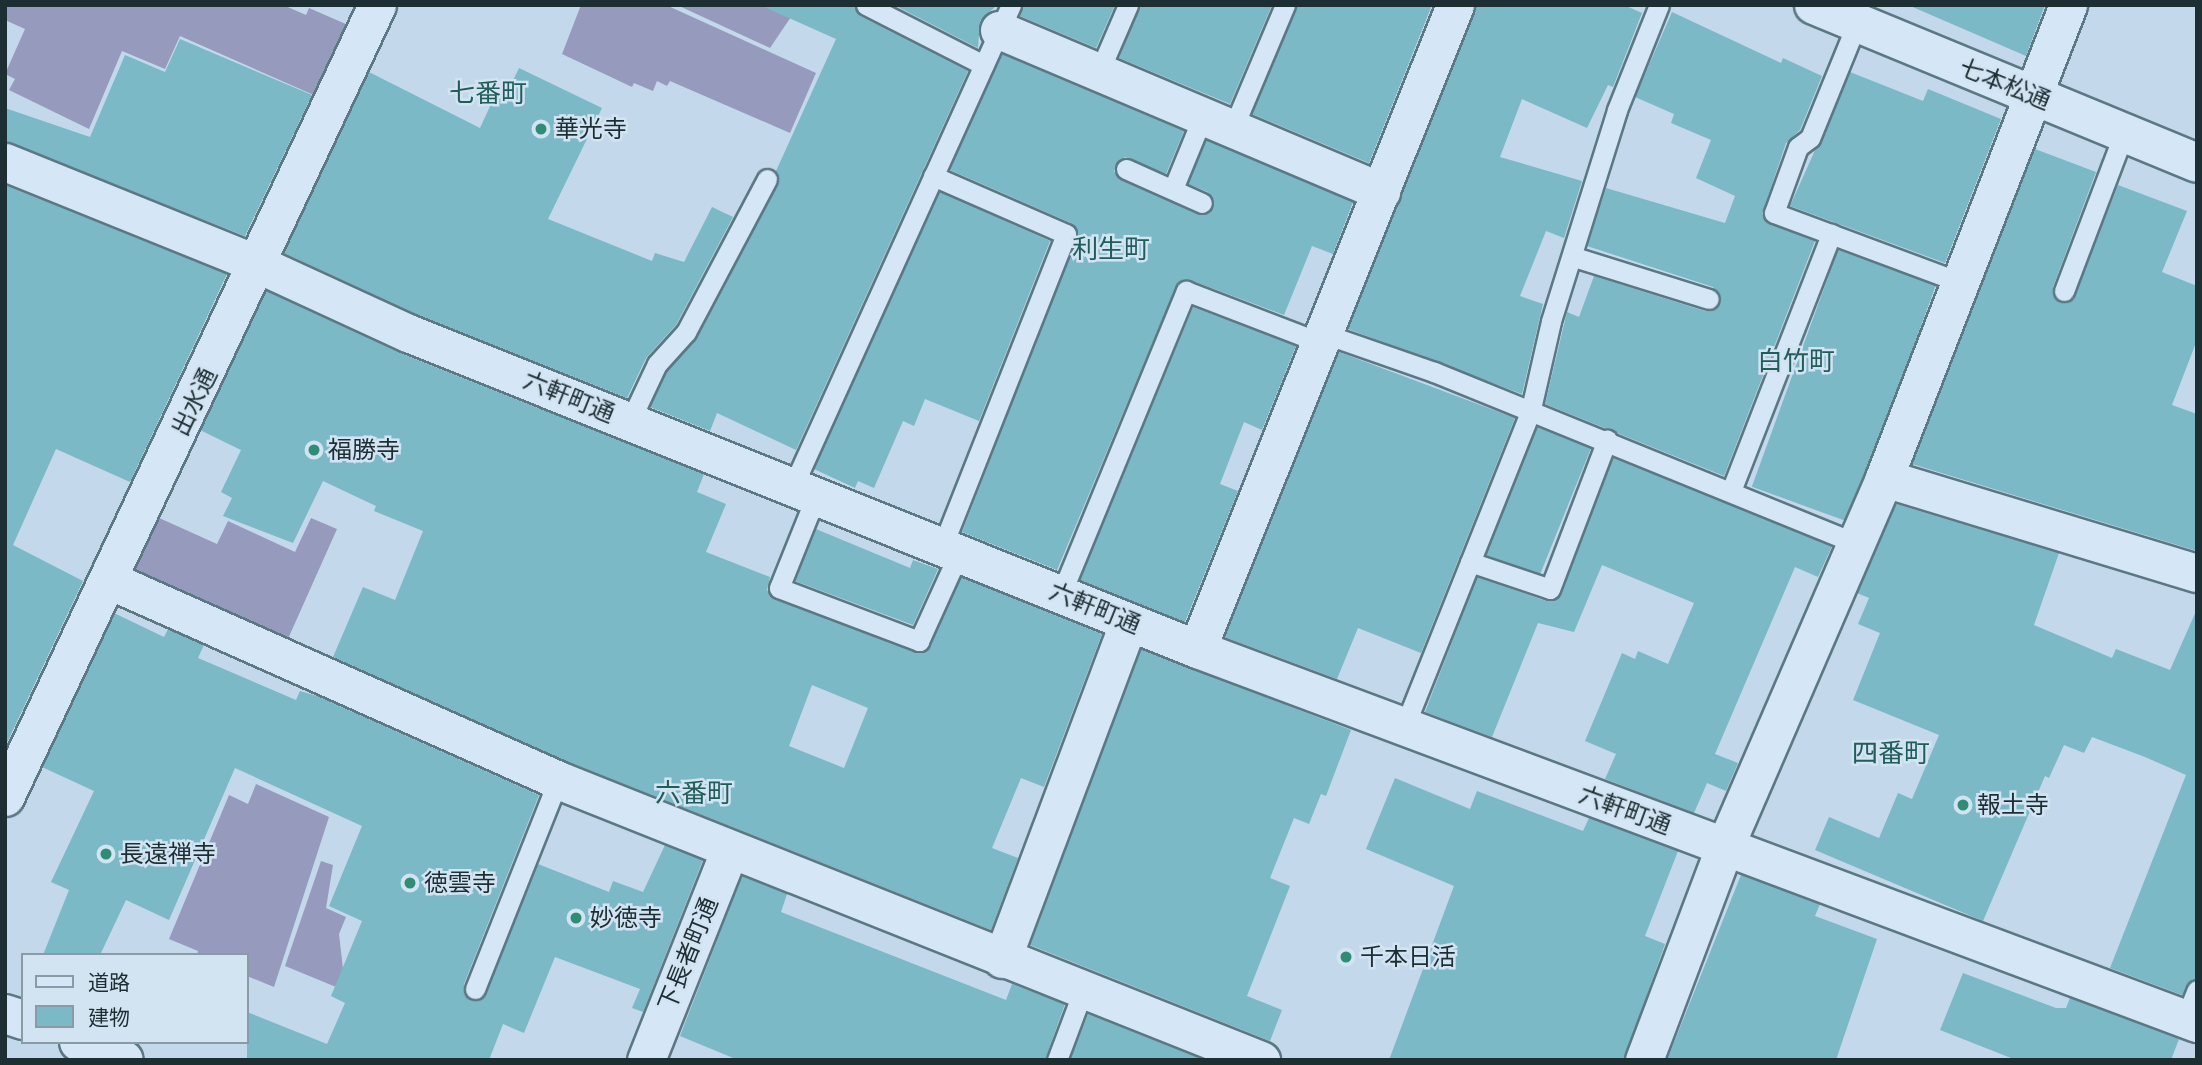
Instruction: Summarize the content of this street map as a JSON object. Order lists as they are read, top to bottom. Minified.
{"streets":{"street":["七本松通","六軒町通","出水通","下長者町通"]},"crossings":[["六軒町通","出水通"]],"districts":["七番町","利生町","白竹町","四番町","六番町"],"places":["華光寺","福勝寺","報土寺","長遠禅寺","徳雲寺","妙徳寺","千本日活"],"legend":["道路","建物"]}
